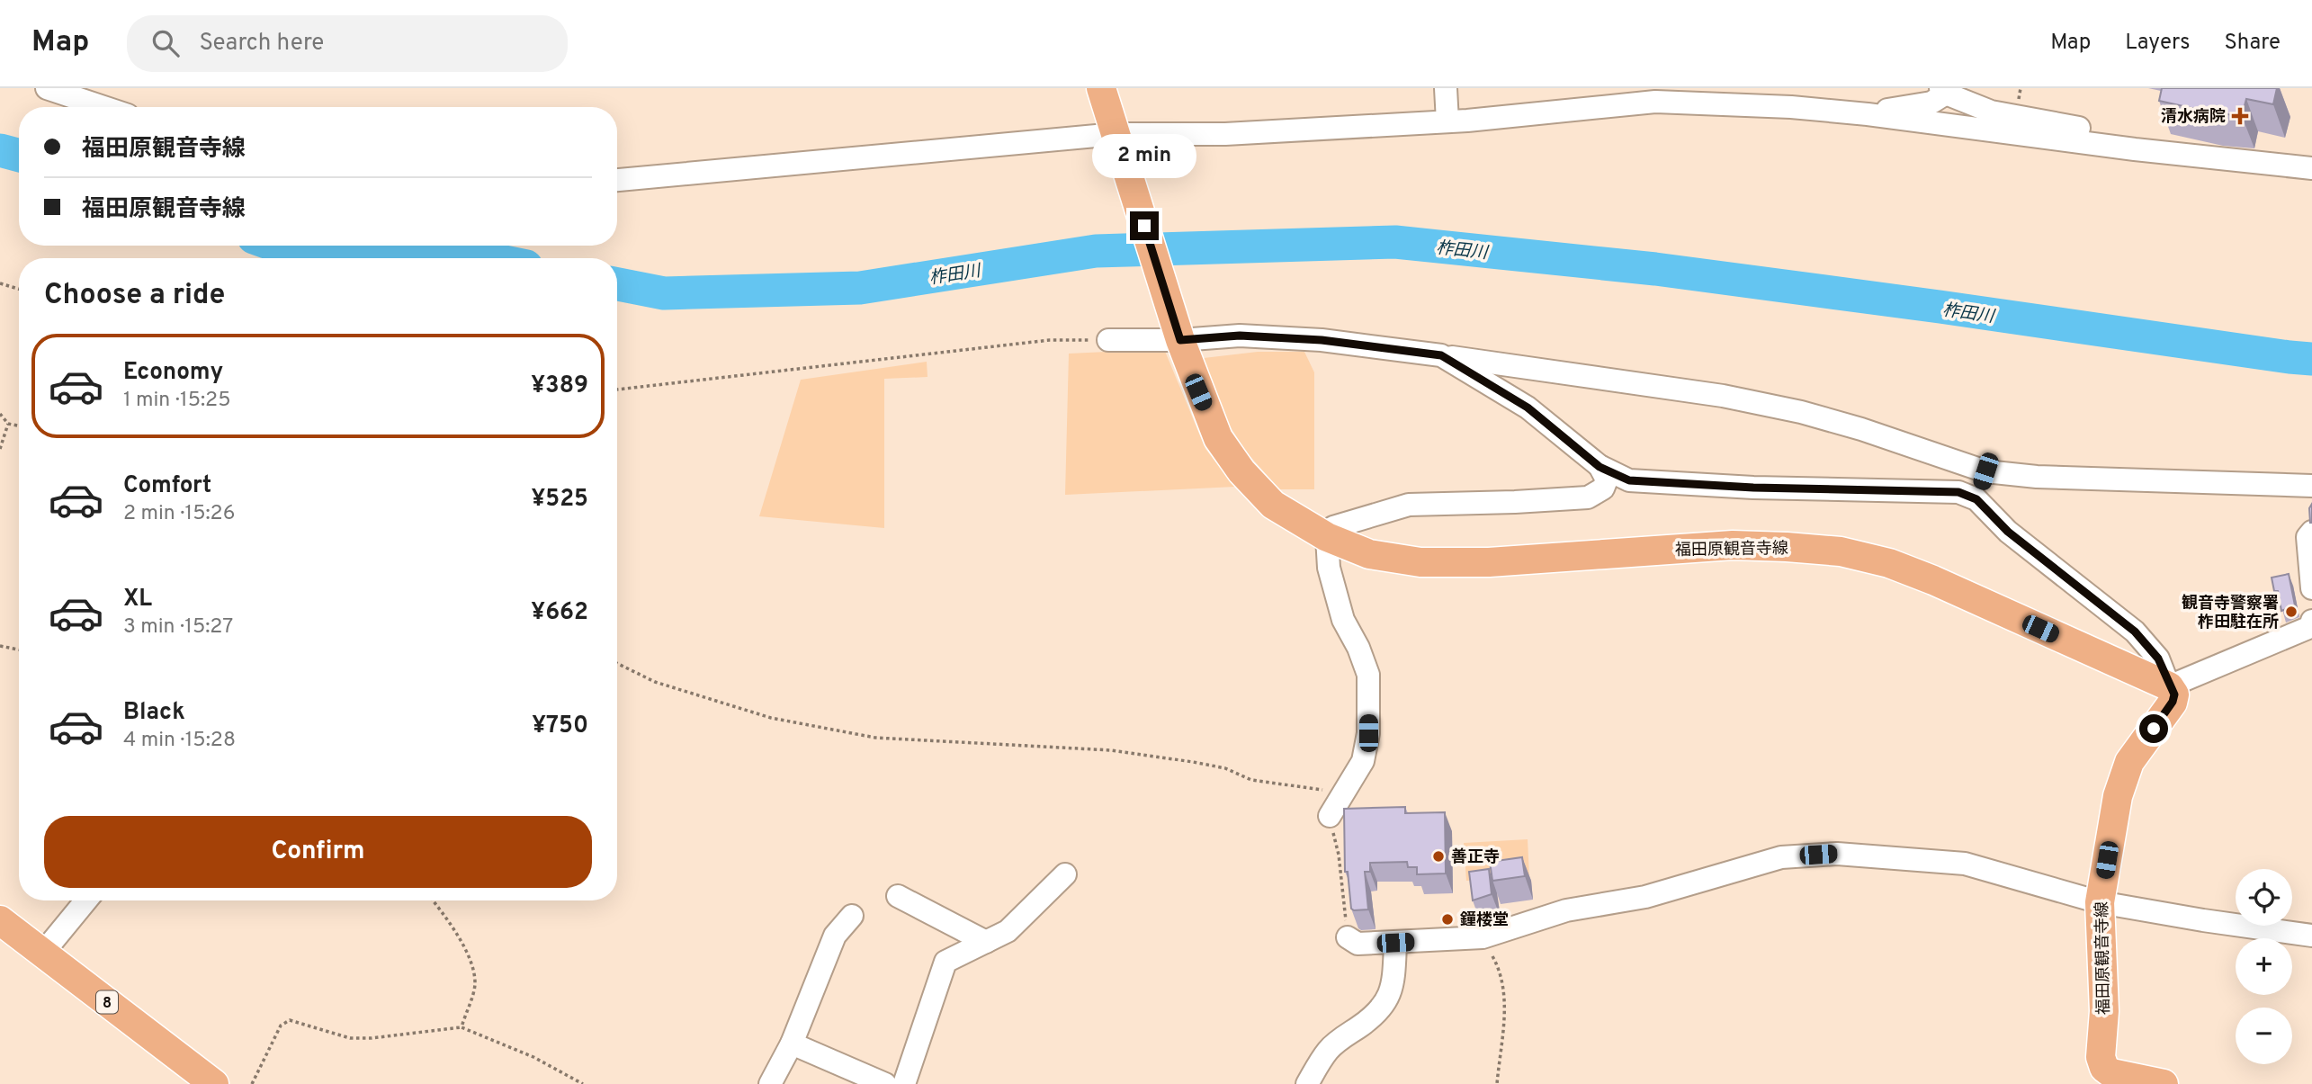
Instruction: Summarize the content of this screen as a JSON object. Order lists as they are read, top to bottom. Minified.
{"streets":{"main road":["福田原観音寺線","8"]},"water":["柞田川"],"places":{"health":["清水病院"],"other":["観音寺警察署 柞田駐在所","善正寺","鐘楼堂"]},"page":{"header":"Map","search":"Search here","nav":["Map","Layers","Share"],"banner":["福田原観音寺線","福田原観音寺線"],"bubble":"2 min","heading":"Choose a ride","list":[{"name":"Economy","note":"1 min · 15:25","value":"¥389"},{"name":"Comfort","note":"2 min · 15:26","value":"¥525"},{"name":"XL","note":"3 min · 15:27","value":"¥662"},{"name":"Black","note":"4 min · 15:28","value":"¥750"}],"buttons":"Confirm","map_buttons":["+","−"]}}
